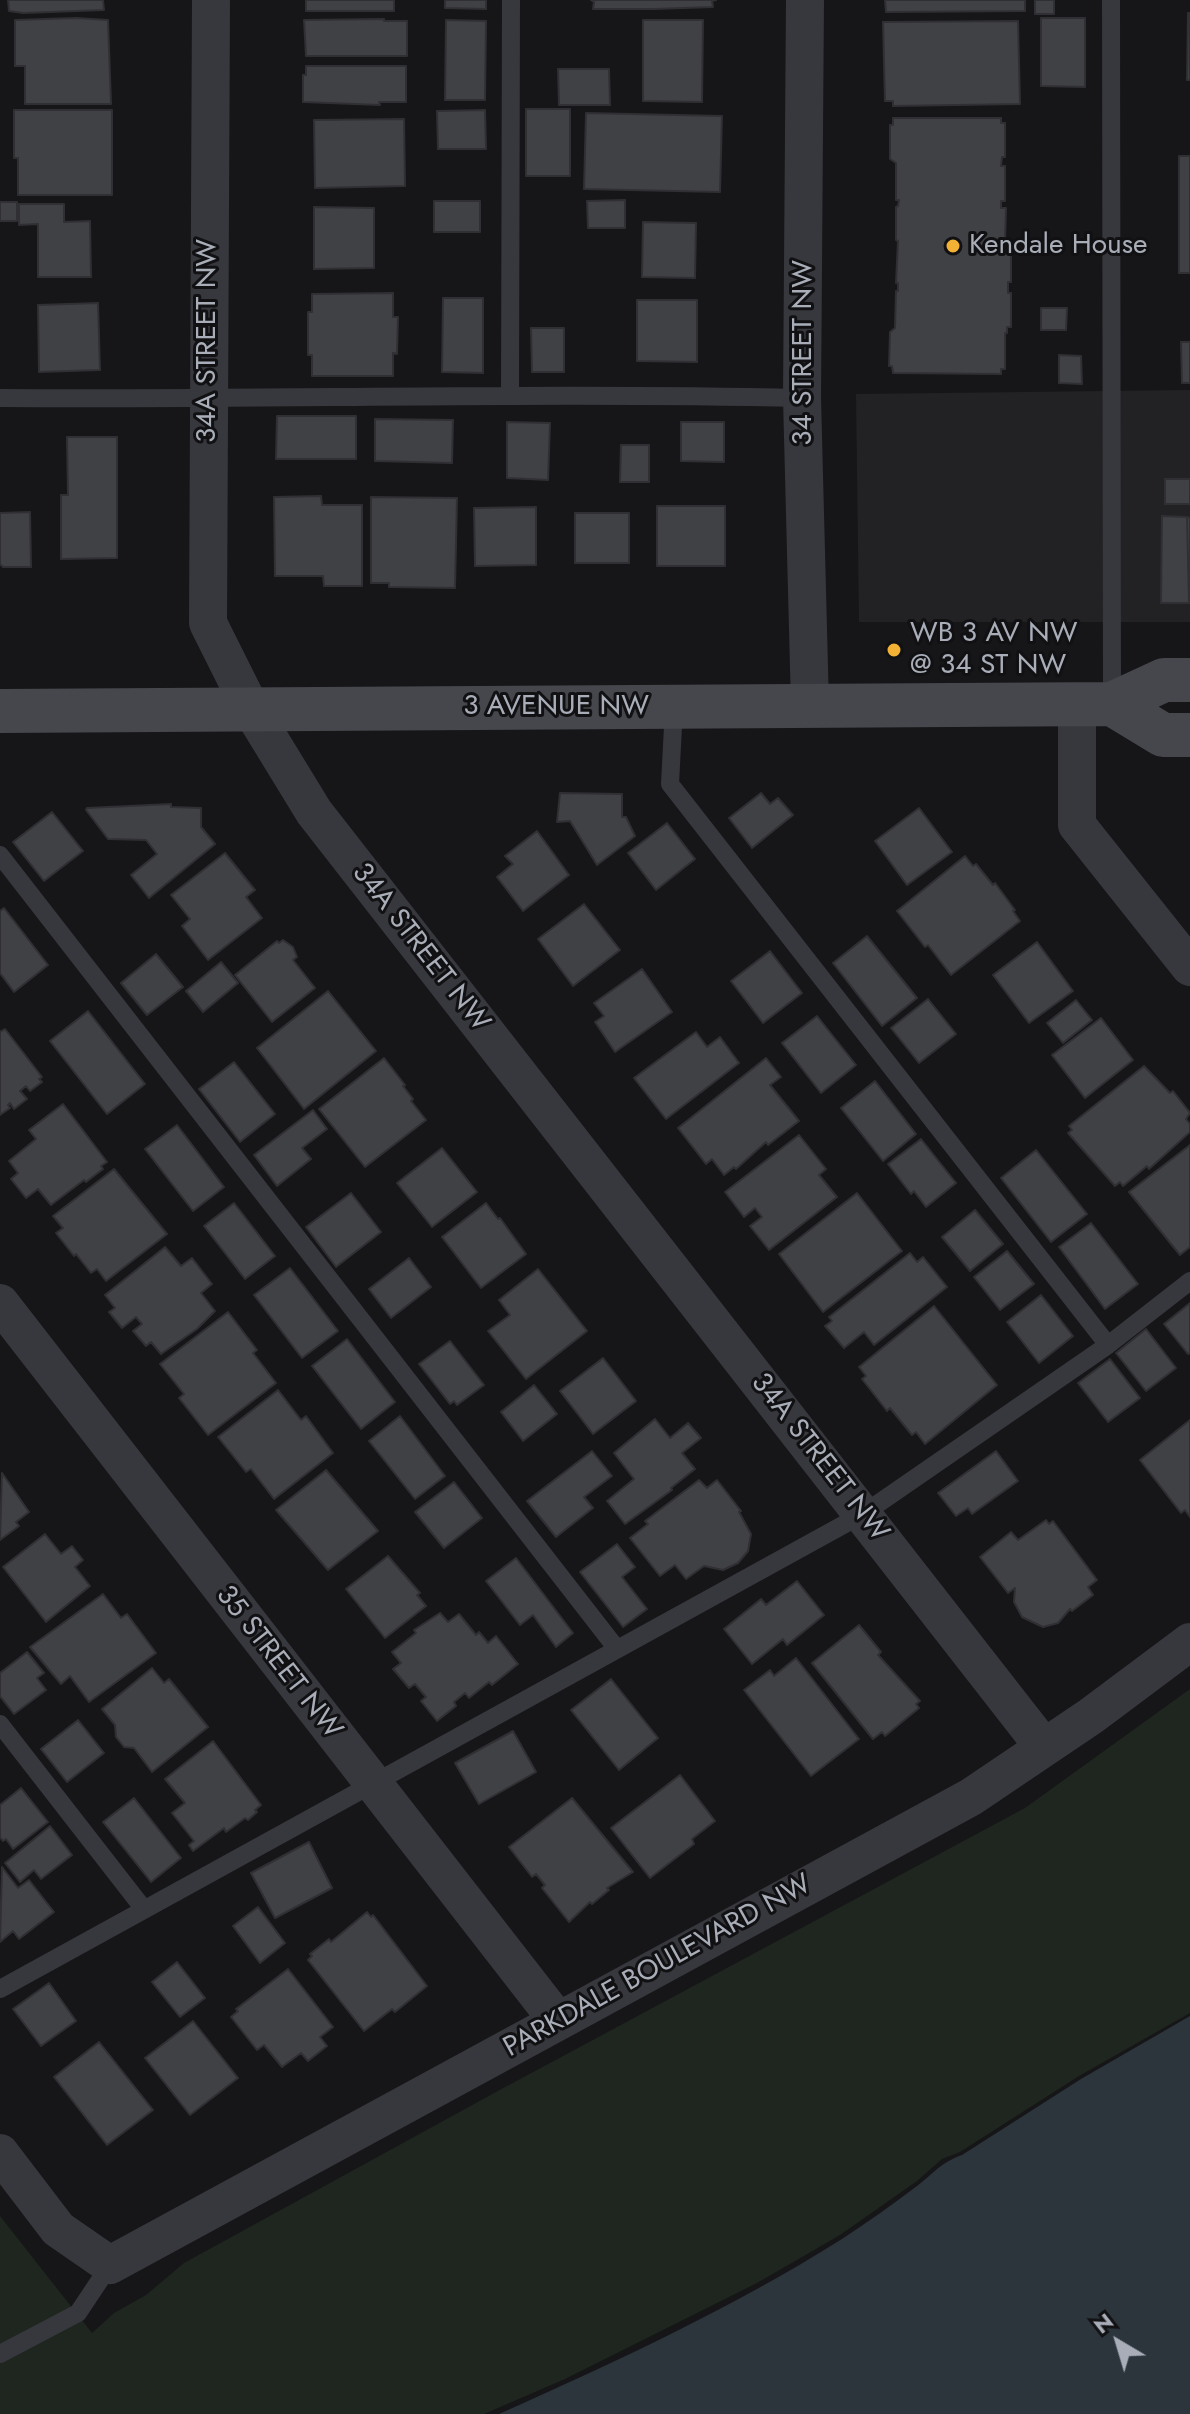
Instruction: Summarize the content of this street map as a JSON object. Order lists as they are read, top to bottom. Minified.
{"streets":{"main road":["3 AVENUE NW"],"street":["34A STREET NW","34 STREET NW","35 STREET NW","PARKDALE BOULEVARD NW"]},"crossings":[["34A STREET NW","3 AVENUE NW"],["34A STREET NW","PARKDALE BOULEVARD NW"],["34 STREET NW","3 AVENUE NW"],["35 STREET NW","PARKDALE BOULEVARD NW"]],"places":["Kendale House","WB 3 AV NW @ 34 ST NW"],"north":"top left"}
